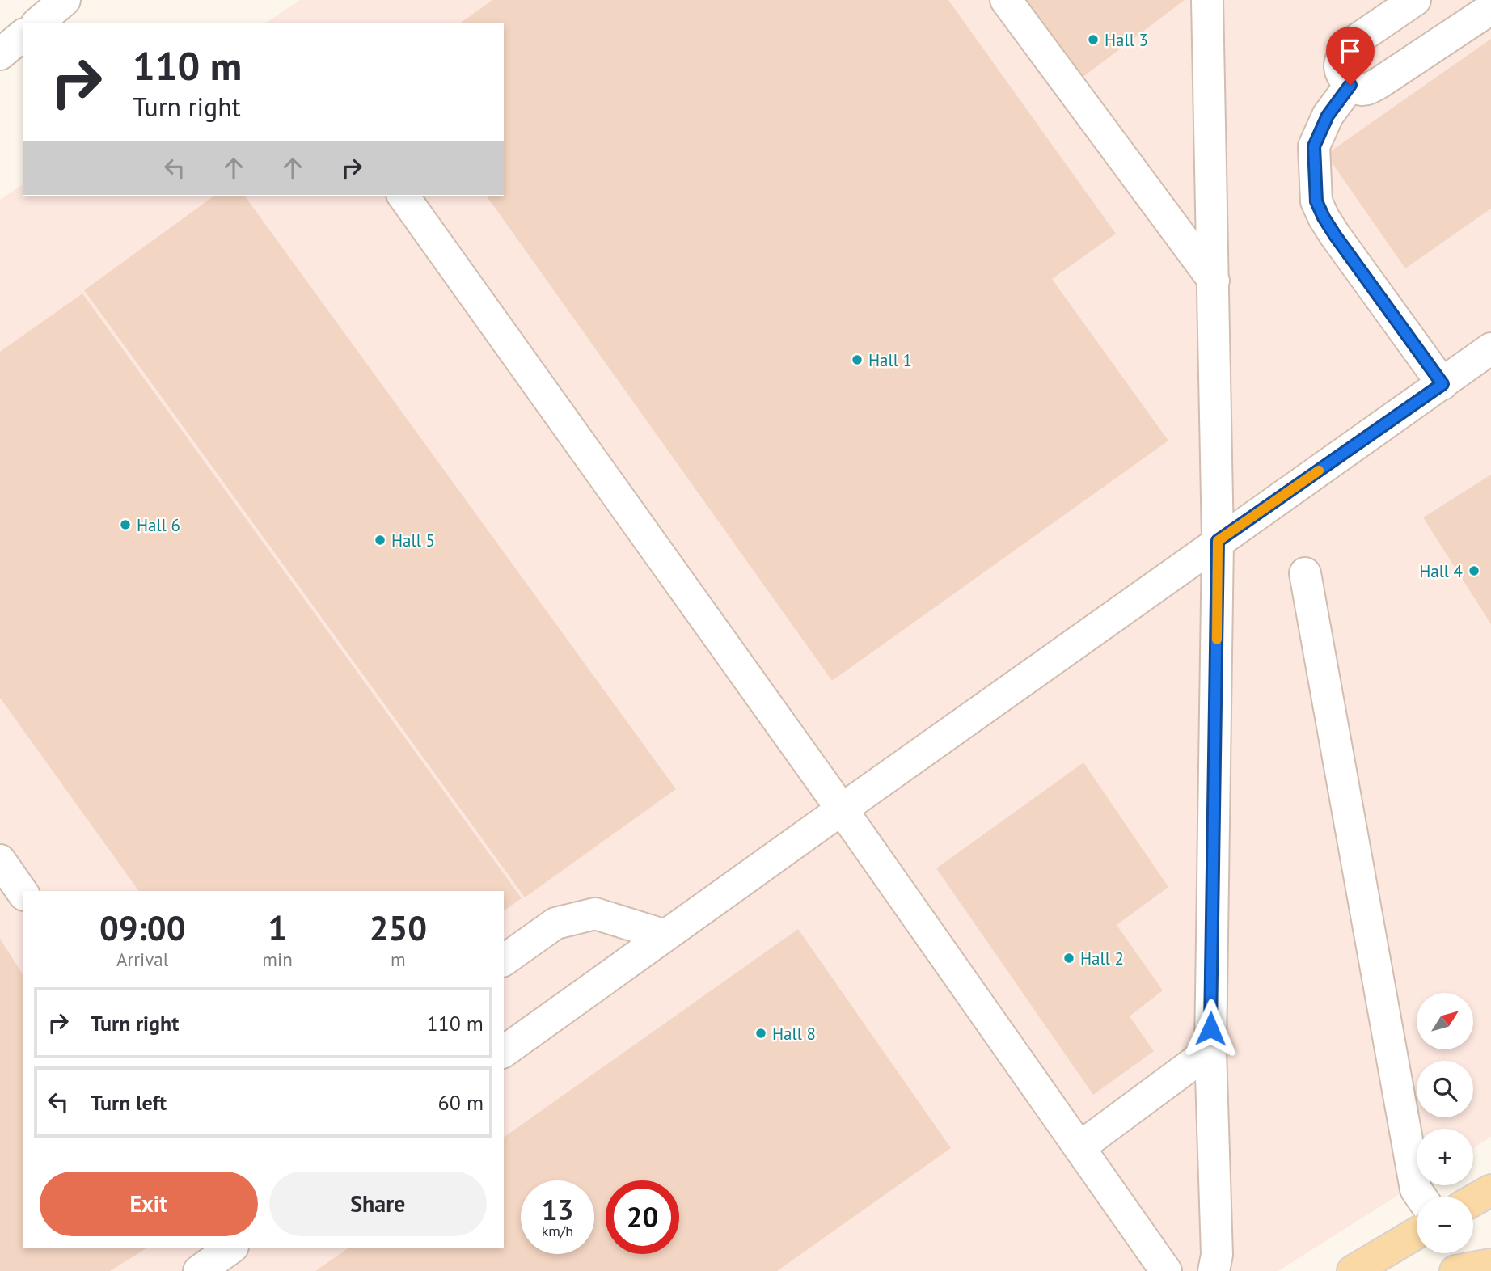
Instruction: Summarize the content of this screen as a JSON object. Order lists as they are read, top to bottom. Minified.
{"places":["Hall 3","Hall 1","Hall 6","Hall 5","Hall 4","Hall 2","Hall 8"],"north":"top right","page":{"turn":["110 m","Turn right"],"eta":["09:00","Arrival","1","min","250","m"],"list":[{"name":"Turn right","value":"110 m"},{"name":"Turn left","value":"60 m"}],"map_buttons":["+","−"],"buttons":["Exit","Share"],"speed":"13 km/h","limit":"20"}}
